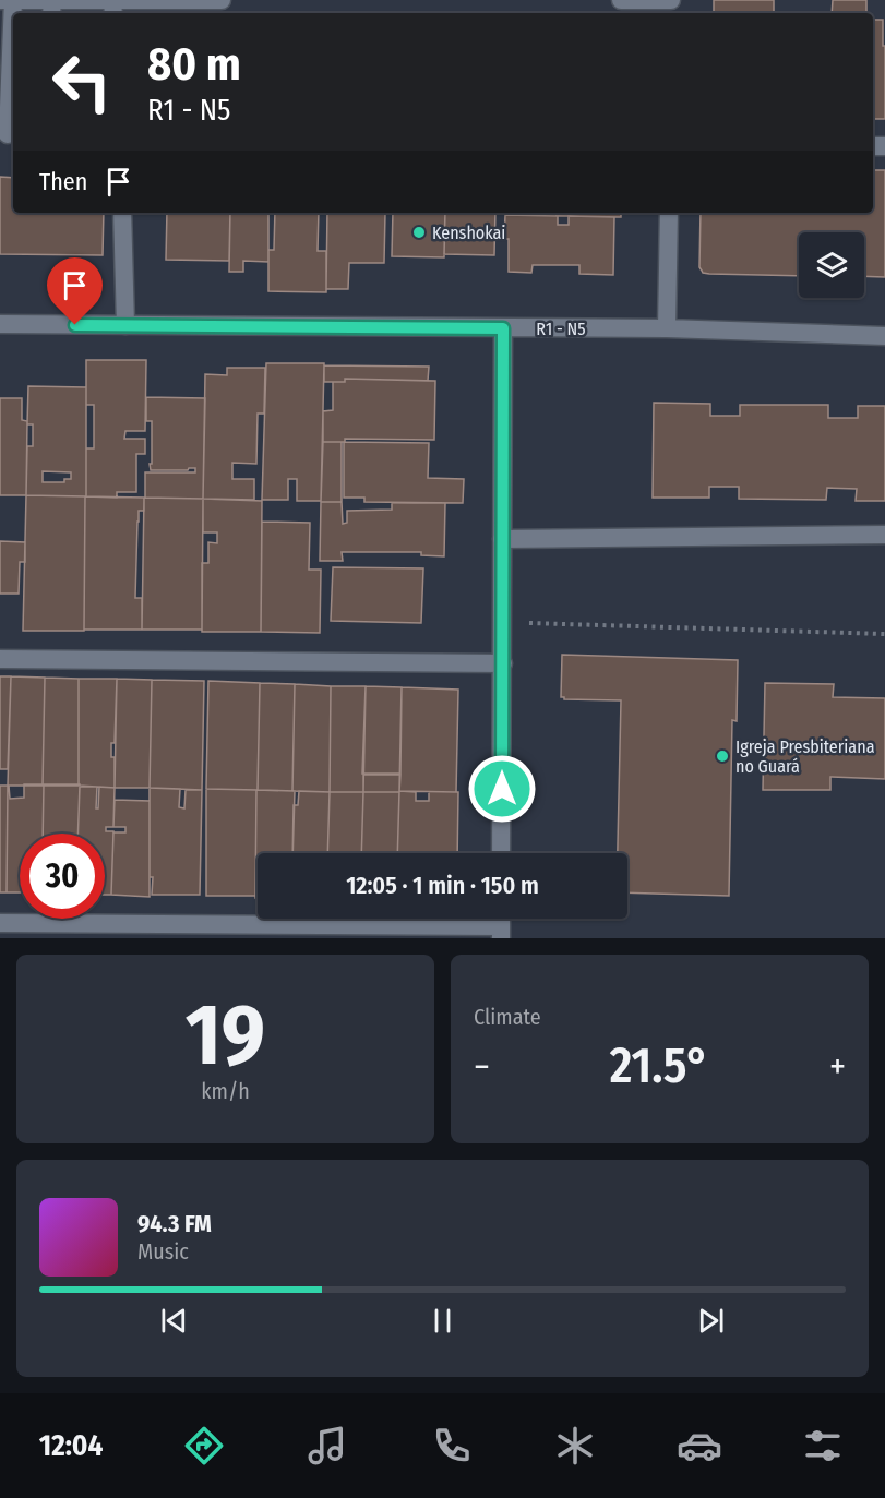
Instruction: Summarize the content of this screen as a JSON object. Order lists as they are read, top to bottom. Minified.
{"streets":{"street":["R1 - N5"]},"places":["Kenshokai","Igreja Presbiteriana no Guará"],"page":{"turn":["80 m","R1 - N5"],"then":"Then","limit":"30","trip":"12:05 · 1 min · 150 m","tile":[["19","km/h"],"Climate"],"heat":["−","21.5°","+"],"song":["94.3 FM","Music"],"tabs":"12:04"}}
